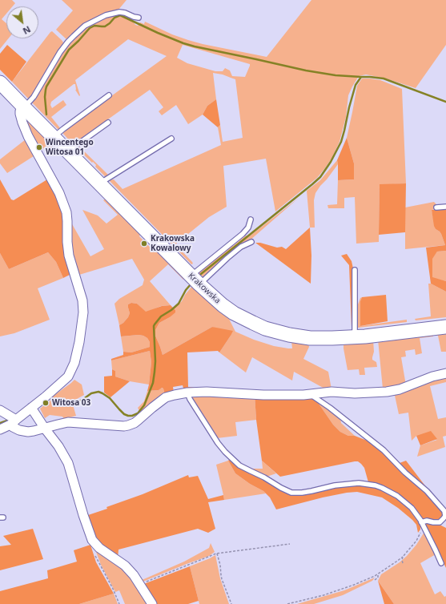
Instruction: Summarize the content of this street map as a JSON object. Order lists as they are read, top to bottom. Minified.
{"streets":{"main road":["Krakowska"]},"places":["Wincentego Witosa 01","Krakowska Kowalowy","Witosa 03"],"north":"bottom right"}
